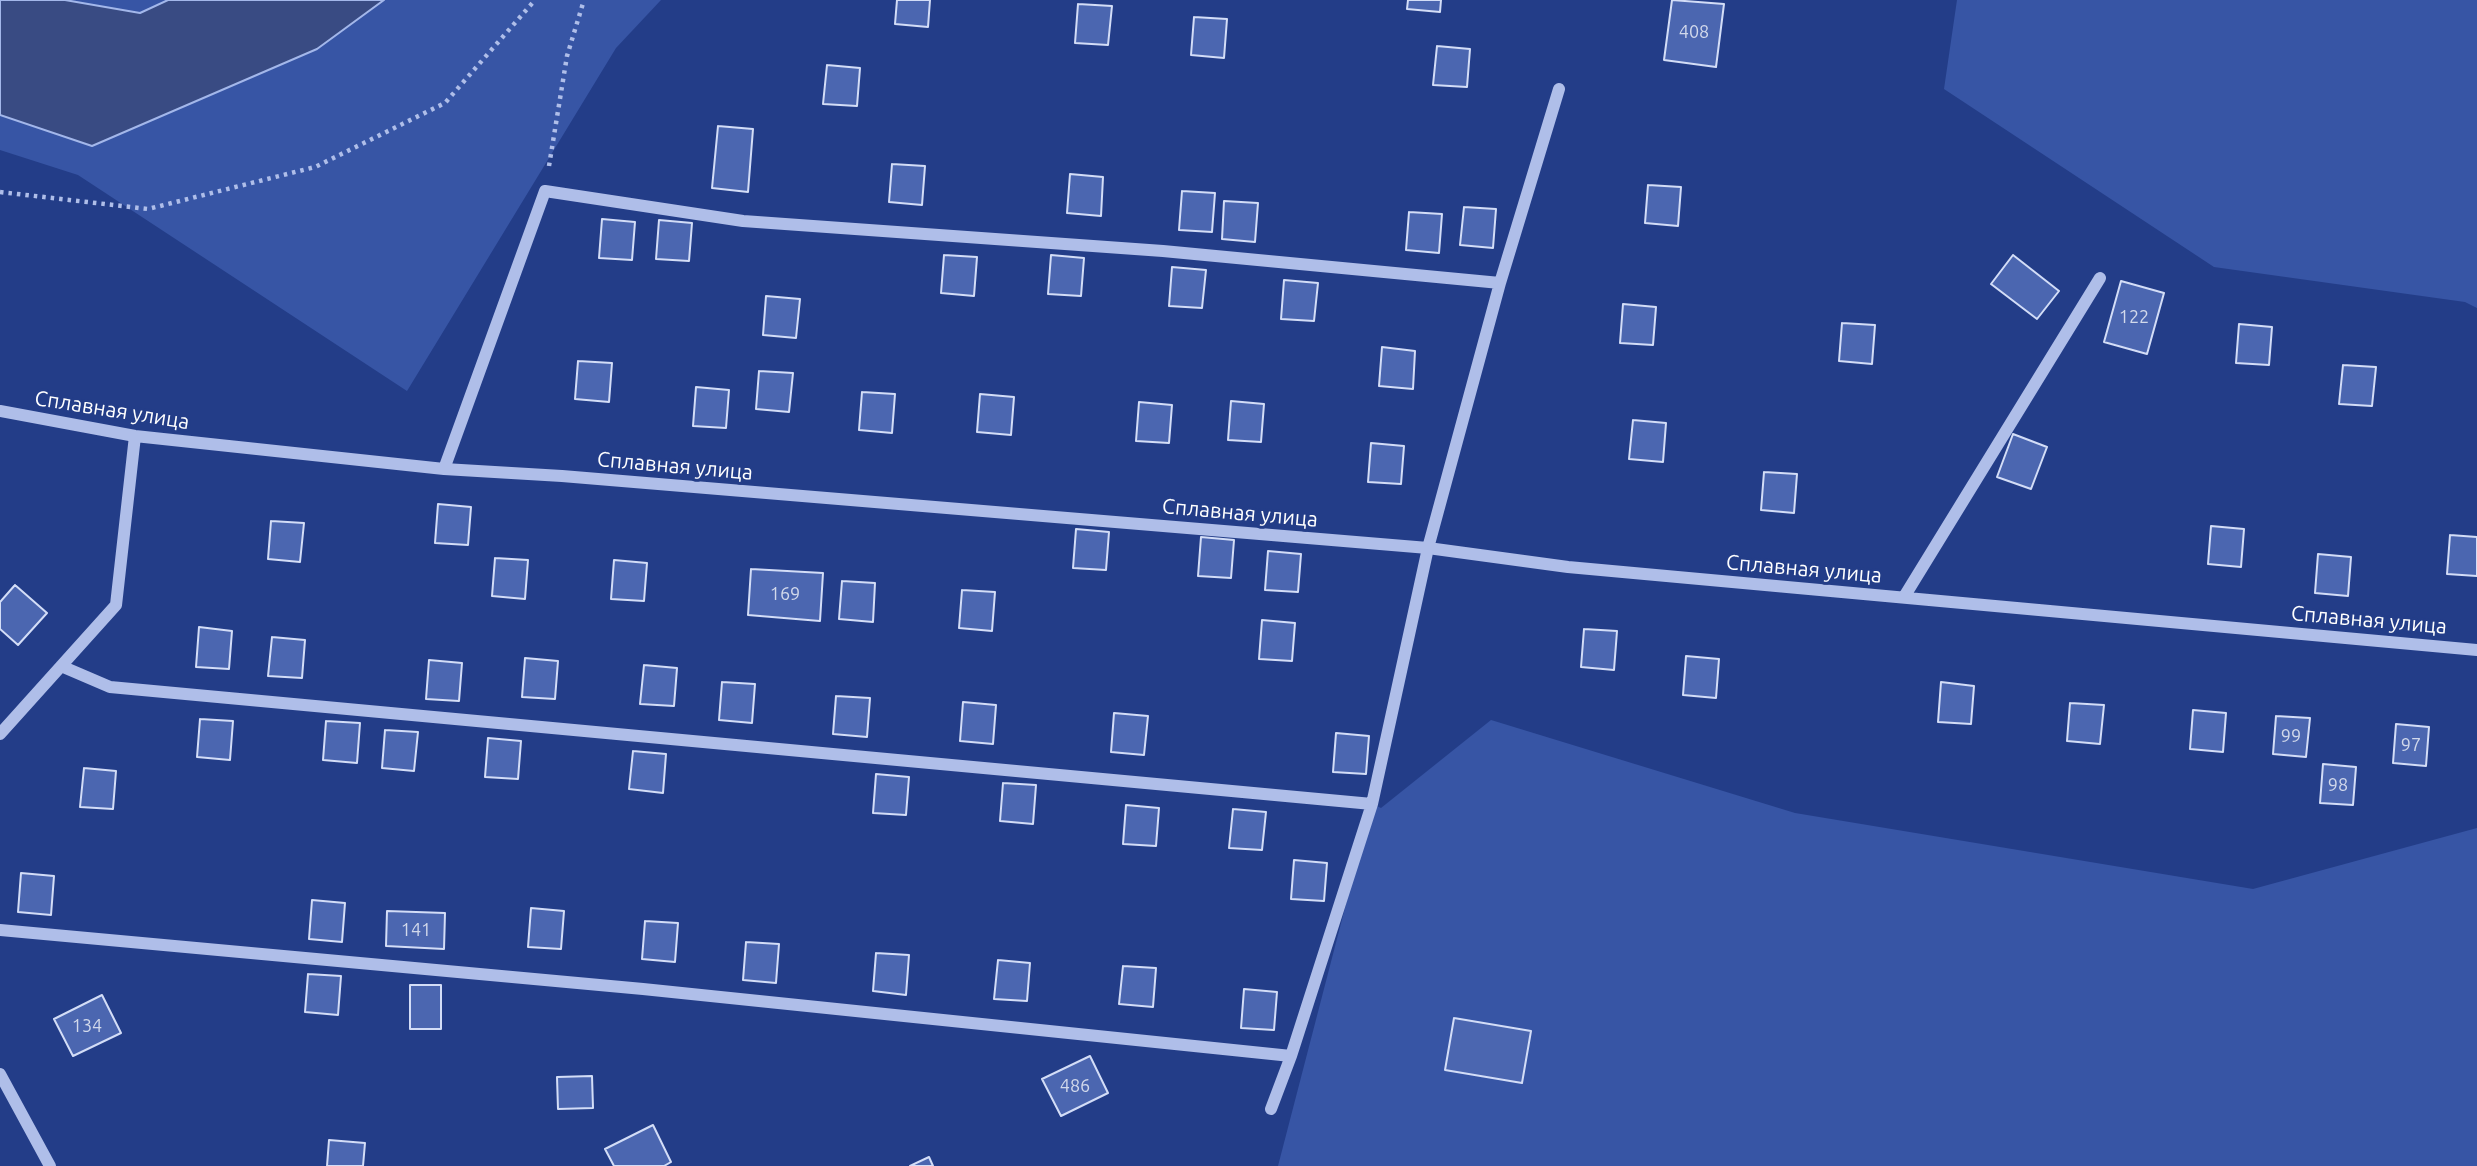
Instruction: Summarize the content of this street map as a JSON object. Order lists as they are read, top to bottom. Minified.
{"streets":{"lane":["Сплавная улица"]},"house_numbers":["408","122","169","99","97","98","141","134","486"]}
